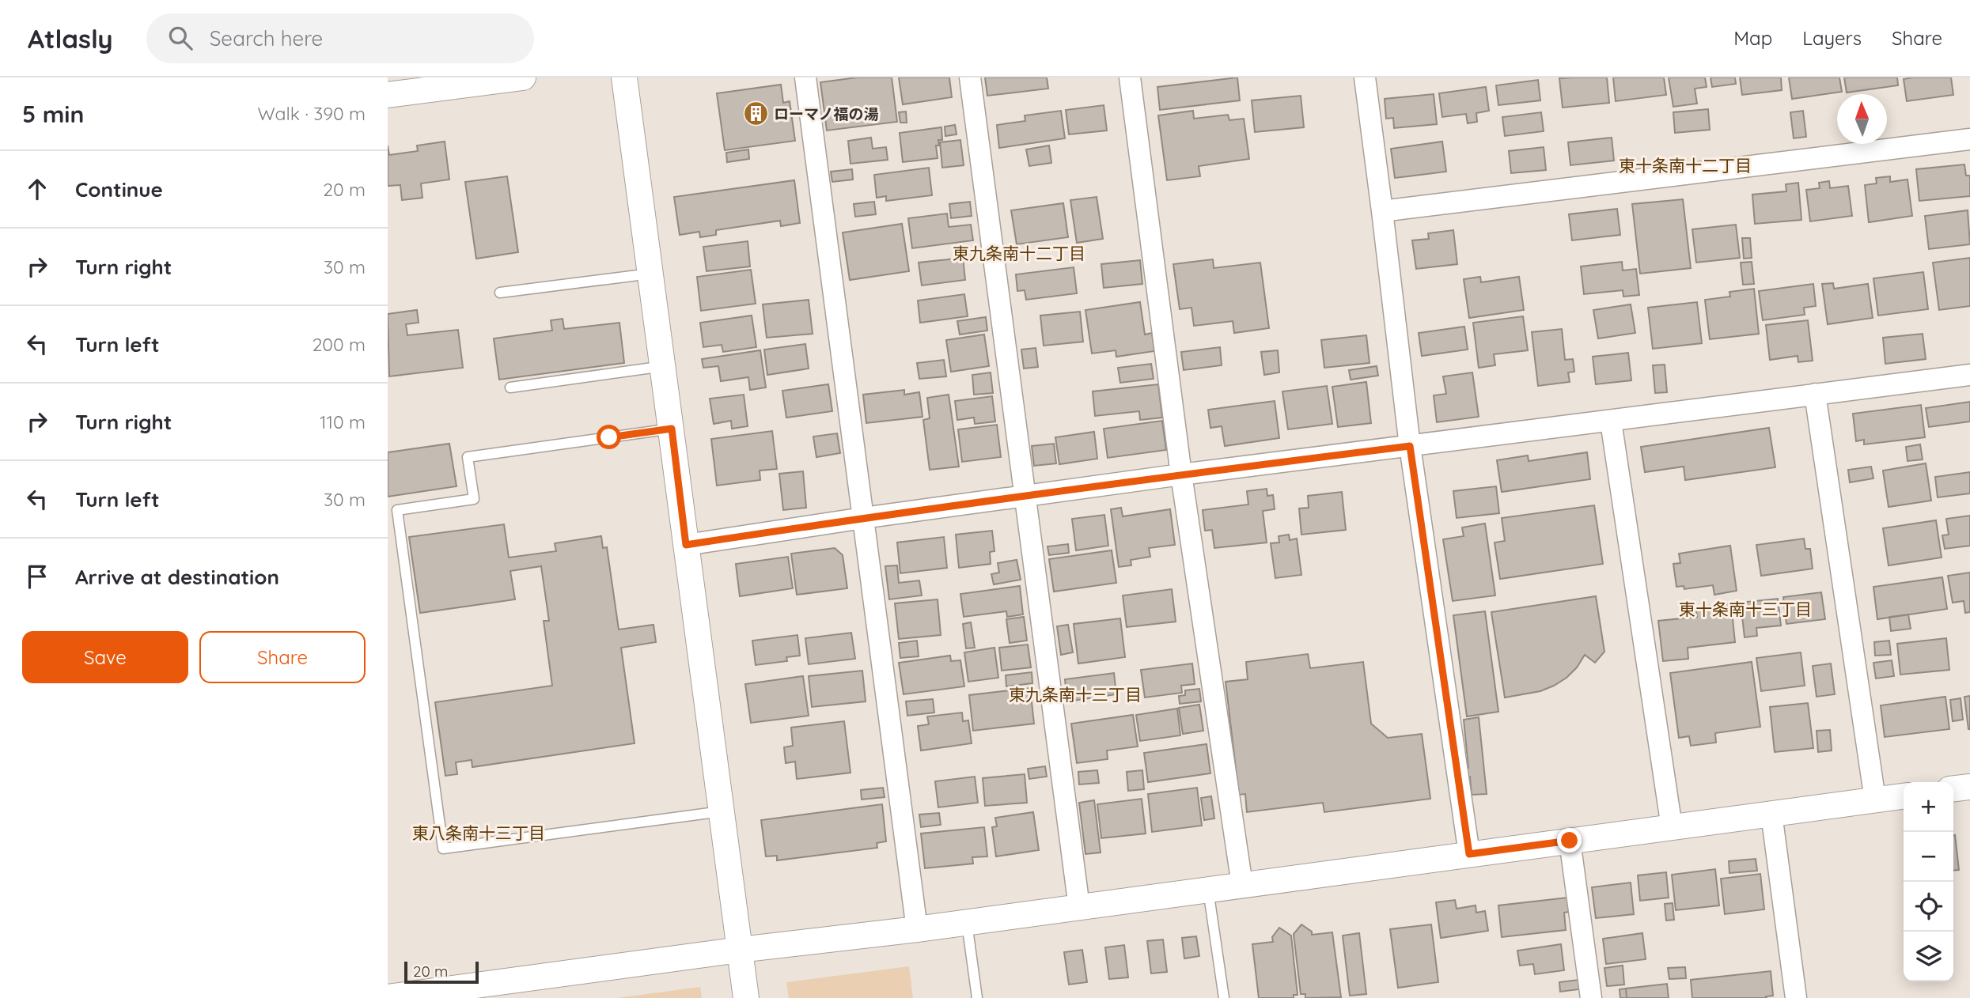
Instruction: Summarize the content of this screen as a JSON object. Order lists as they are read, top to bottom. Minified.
{"districts":["東十条南十二丁目","東九条南十二丁目","東十条南十三丁目","東九条南十三丁目","東八条南十三丁目"],"places":{"building":["ローマノ福の湯"]},"scale_bar":"20 m","north":"top","page":{"header":"Atlasly","search":"Search here","nav":["Map","Layers","Share"],"heading":["5 min","Walk · 390 m"],"list":[["Continue","20 m"],["Turn right","30 m"],["Turn left","200 m"],["Turn right","110 m"],["Turn left","30 m"],"Arrive at destination"],"buttons":["Save","Share"],"map_buttons":["+","−"],"scale":"20 m"}}
